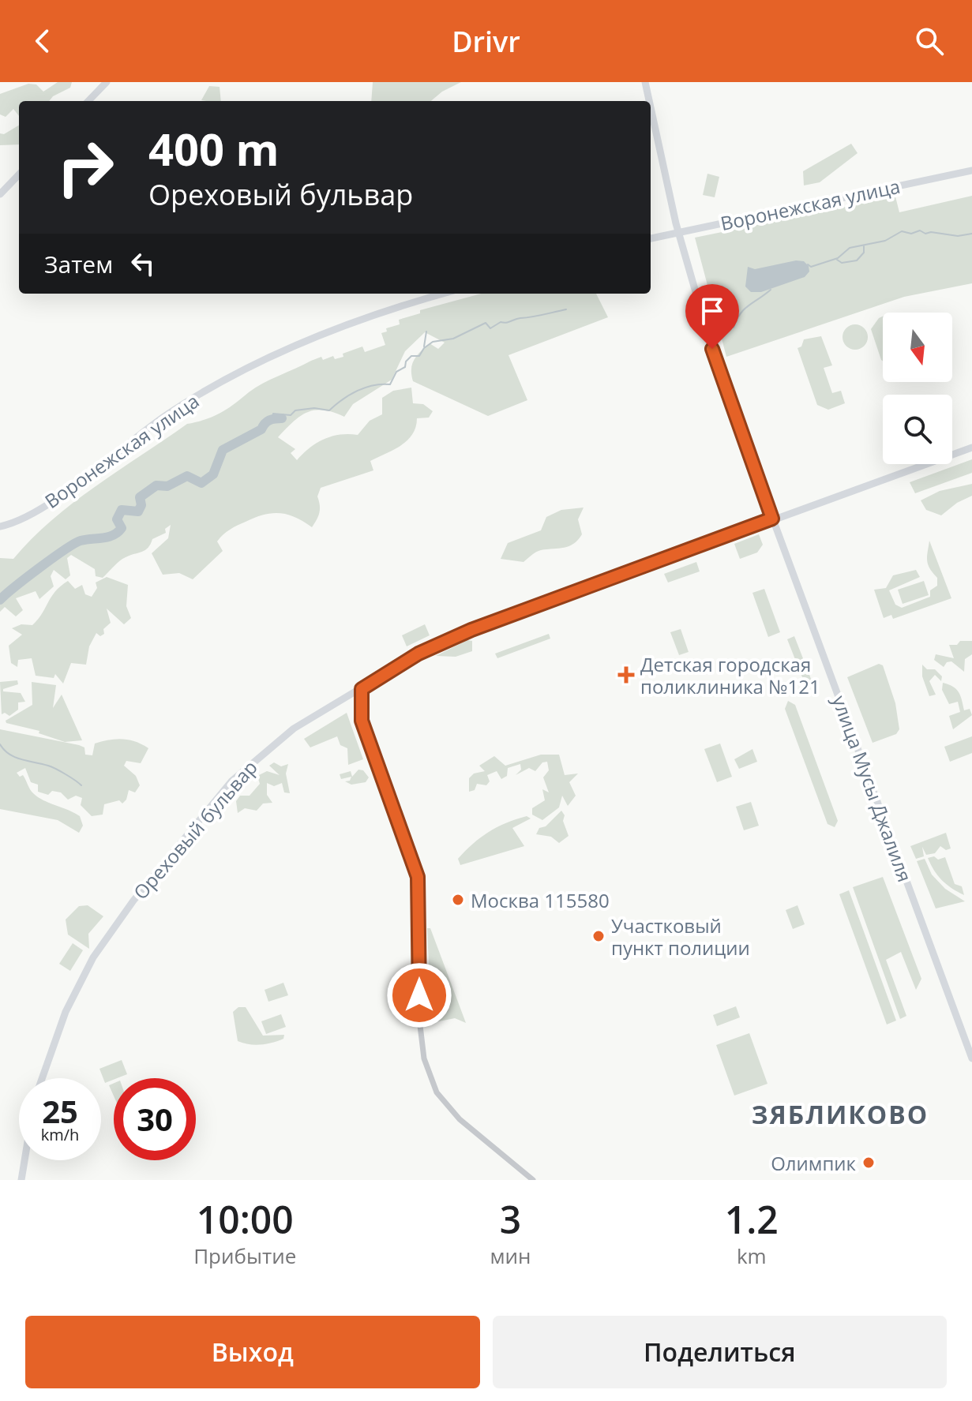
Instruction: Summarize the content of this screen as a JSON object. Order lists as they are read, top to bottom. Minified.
{"streets":{"street":["Воронежская улица","улица Мусы Джалиля","Ореховый бульвар"]},"crossings":[["Воронежская улица","улица Мусы Джалиля"],["улица Мусы Джалиля","Ореховый бульвар"]],"districts":["ЗЯБЛИКОВО"],"places":{"health":["Детская городская поликлиника №121"],"other":["Москва 115580","Участковый пункт полиции","Олимпик"]},"north":"bottom","page":{"header":"Drivr","turn":["400 m","Ореховый бульвар"],"then":"Затем","speed":"25 km/h","limit":"30","eta":["10:00","Прибытие","3","мин","1.2","km"],"buttons":["Выход","Поделиться"]}}
